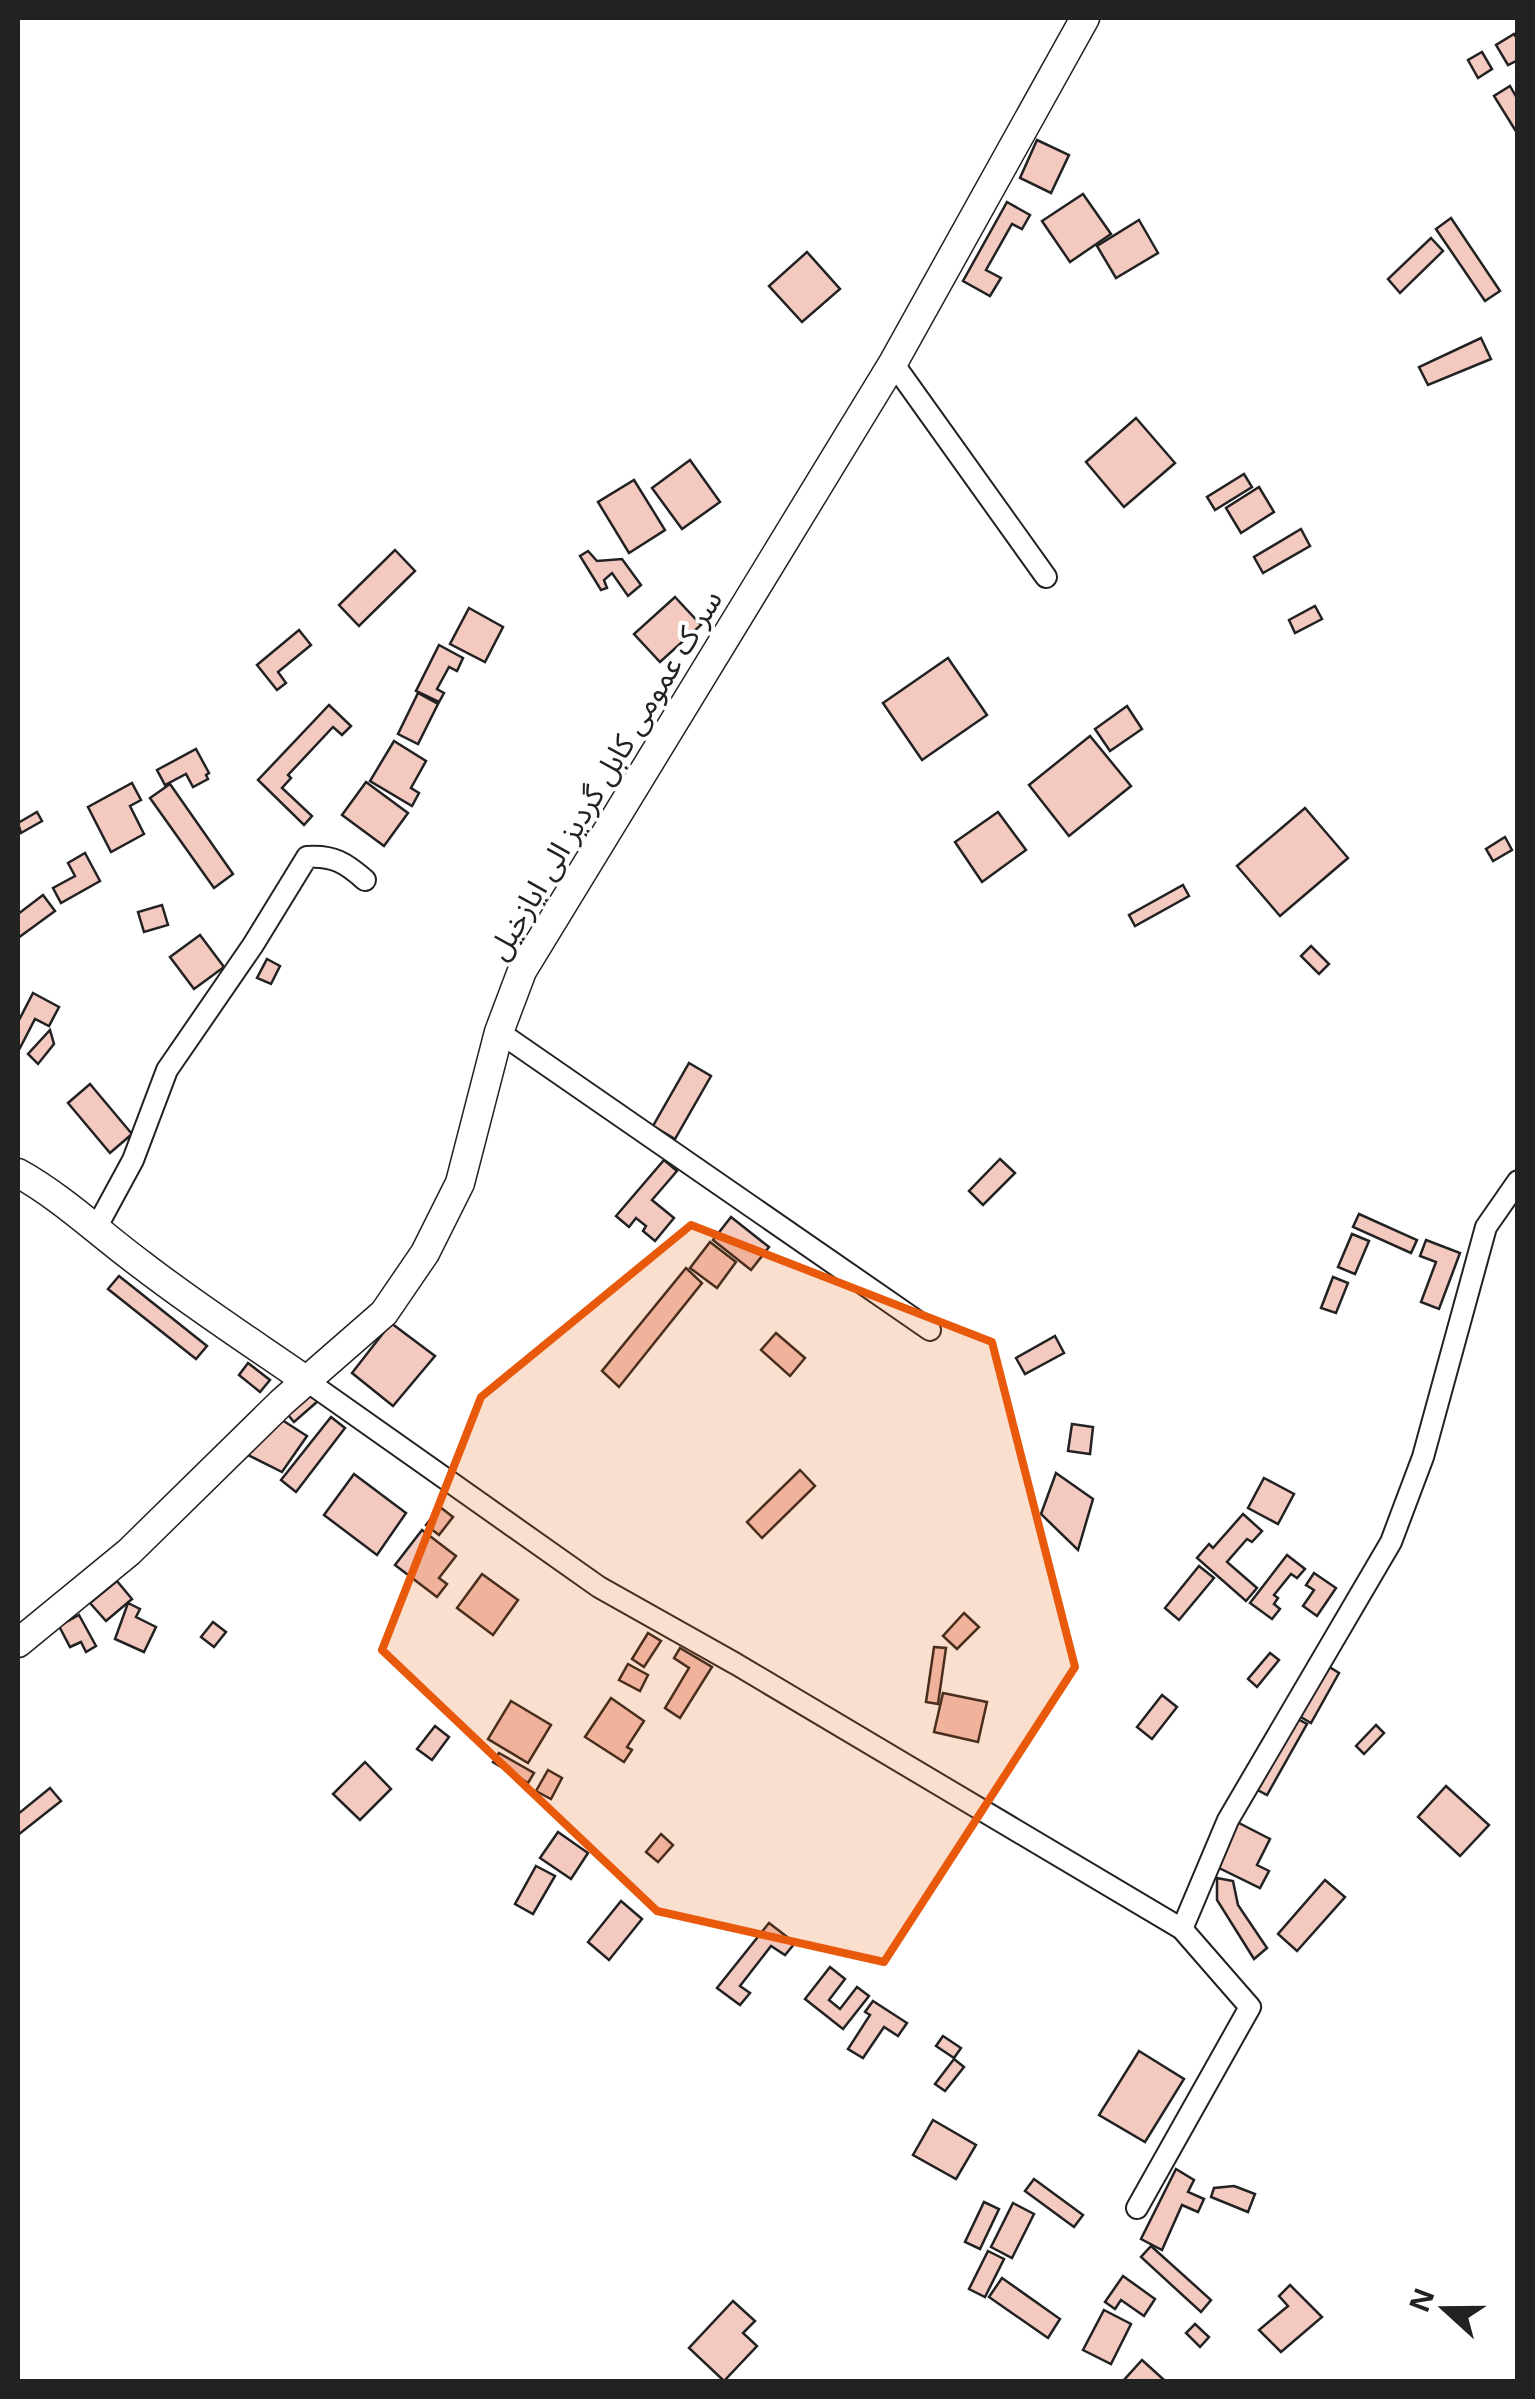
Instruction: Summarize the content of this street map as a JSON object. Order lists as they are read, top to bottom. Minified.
{"streets":{"main road":["سر ک عمومی کابل گردیز الی ایازخیل"]},"north":"left"}
